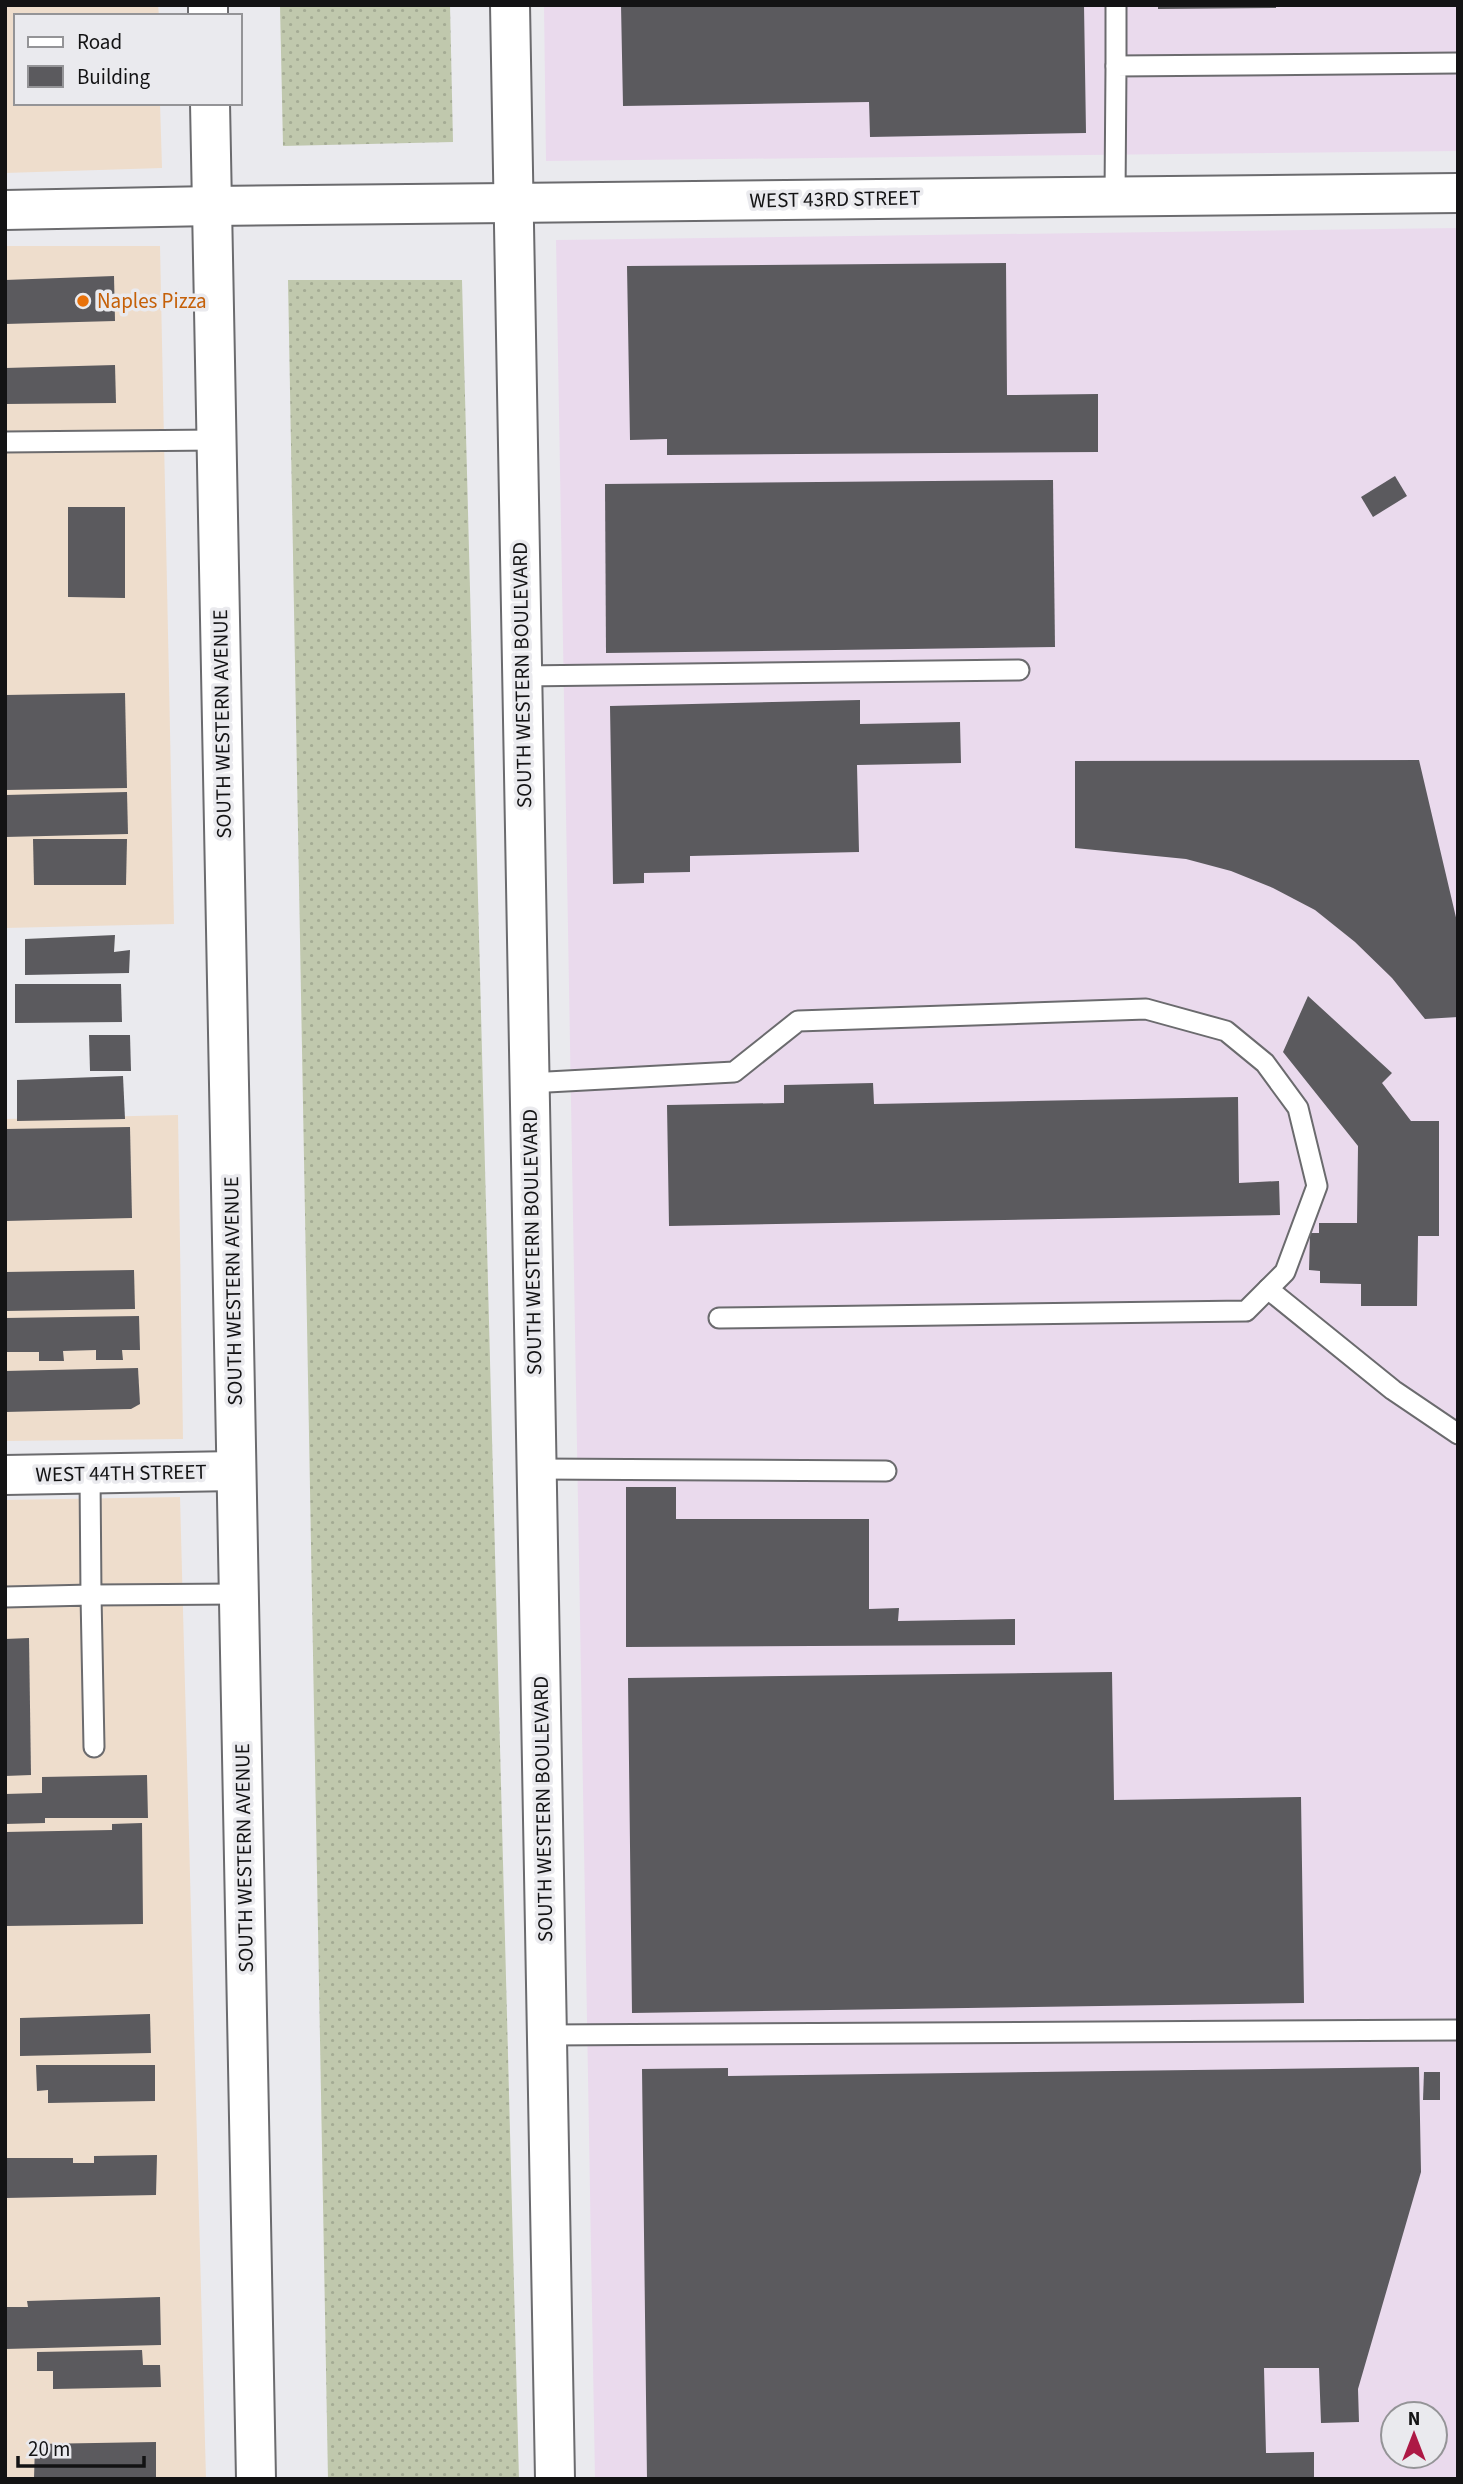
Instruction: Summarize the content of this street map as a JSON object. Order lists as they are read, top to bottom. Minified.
{"streets":{"street":["WEST 43RD STREET","SOUTH WESTERN BOULEVARD","SOUTH WESTERN AVENUE","WEST 44TH STREET"]},"crossings":[["WEST 43RD STREET","SOUTH WESTERN BOULEVARD"],["WEST 43RD STREET","SOUTH WESTERN AVENUE"],["SOUTH WESTERN AVENUE","WEST 44TH STREET"]],"places":["Naples Pizza"],"legend":["Road","Building"],"scale_bar":"20 m","north":"top"}
